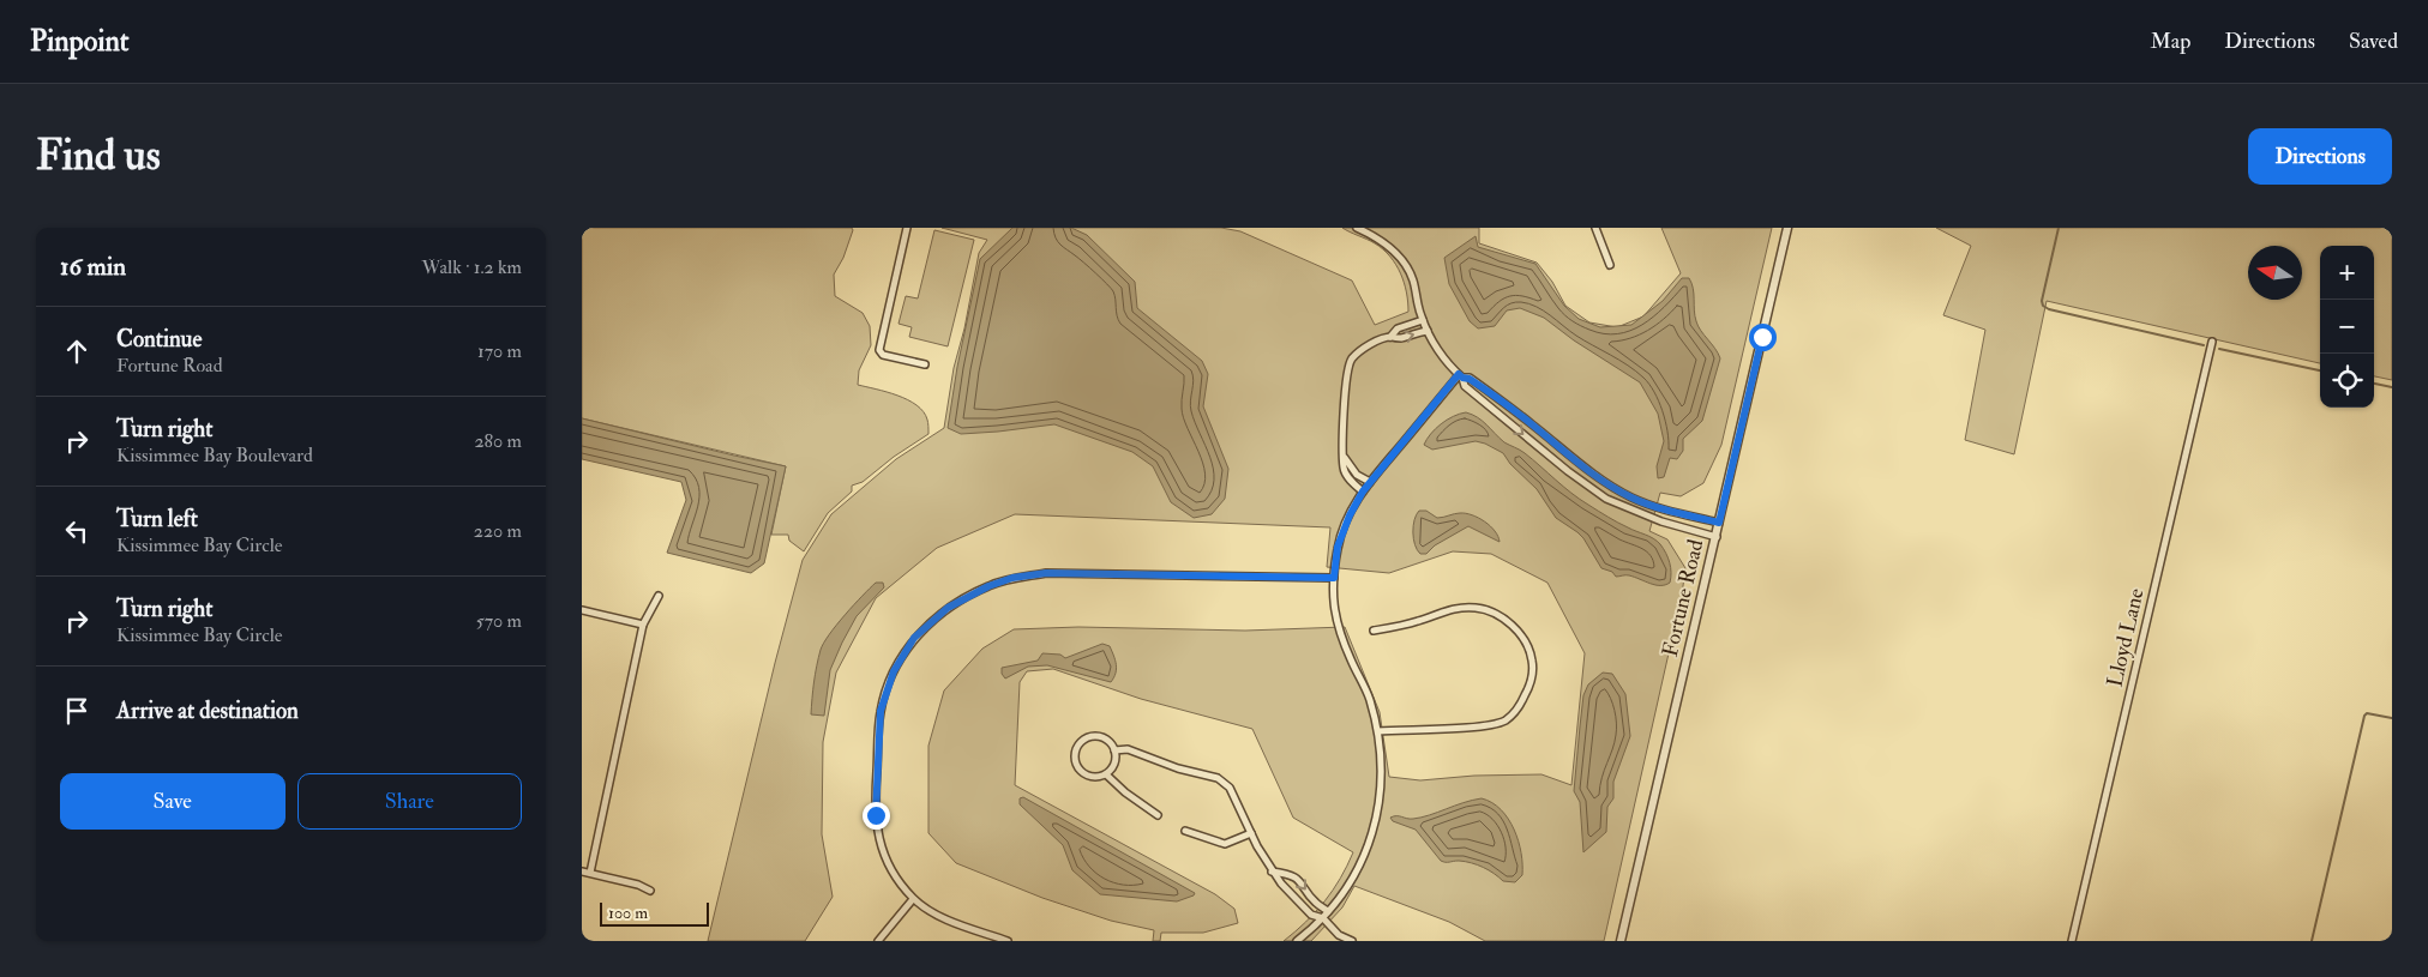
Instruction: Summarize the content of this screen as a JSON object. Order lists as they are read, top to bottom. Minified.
{"streets":{"street":["Fortune Road","Lloyd Lane"]},"scale_bar":"100 m","north":"left","page":{"header":"Pinpoint","nav":["Map","Directions","Saved"],"buttons":["Directions",["Save","Share"]],"title":"Find us","heading":["16 min","Walk · 1.2 km"],"map_buttons":["+","−"],"list":[["Continue","Fortune Road","170 m"],["Turn right","Kissimmee Bay Boulevard","280 m"],["Turn left","Kissimmee Bay Circle","220 m"],["Turn right","Kissimmee Bay Circle","570 m"],"Arrive at destination"],"scale":"100 m"}}
